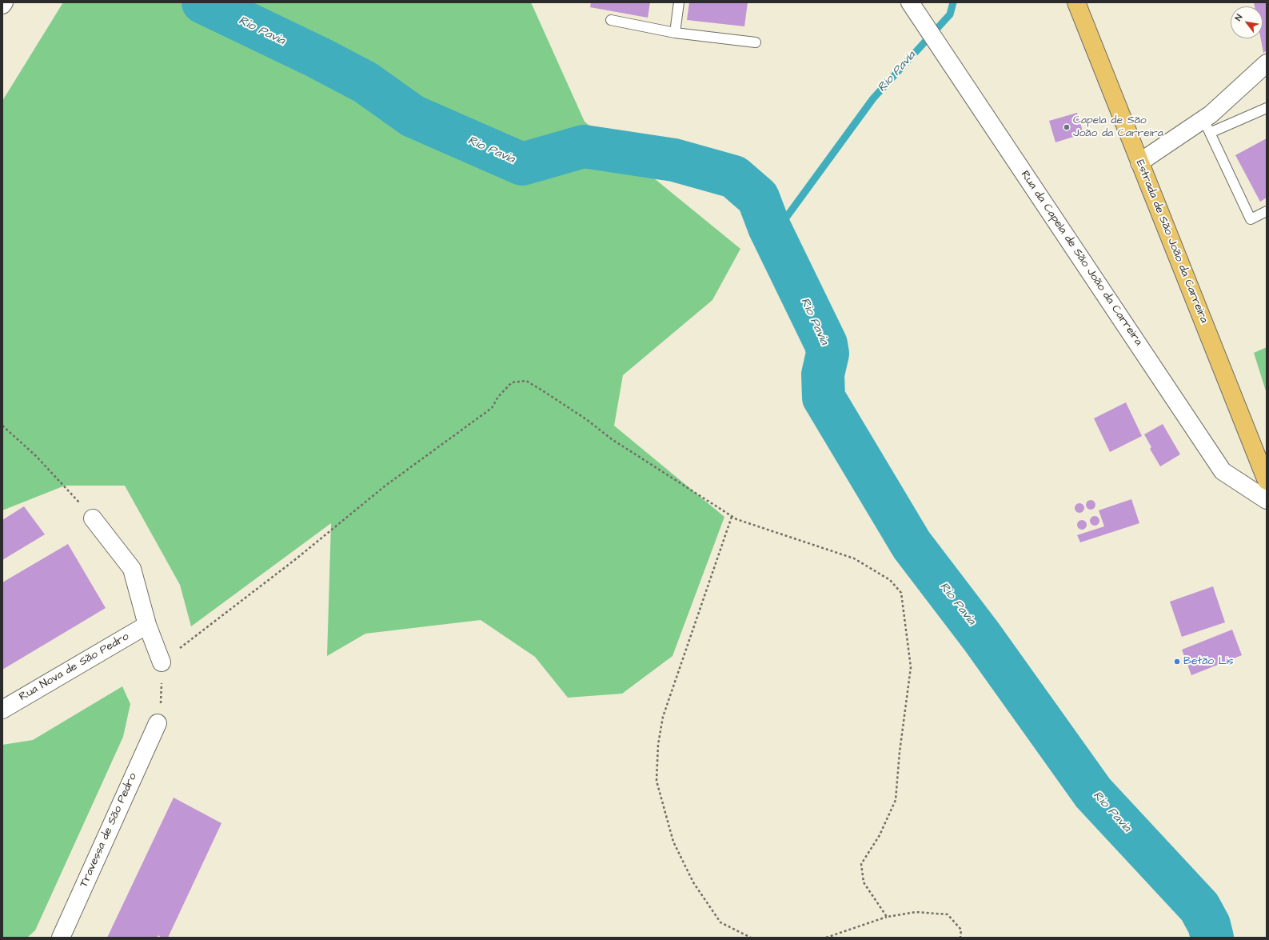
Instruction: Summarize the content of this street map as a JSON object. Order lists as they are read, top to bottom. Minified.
{"streets":{"main road":["Estrada de São João da Carreira"],"street":["Rua da Capela de São João da Carreira","Rua Nova de São Pedro","Travessa de São Pedro"]},"water":["Rio Pavia"],"places":["Capela de São João da Carreira","Betão Lis"],"north":"top left"}
